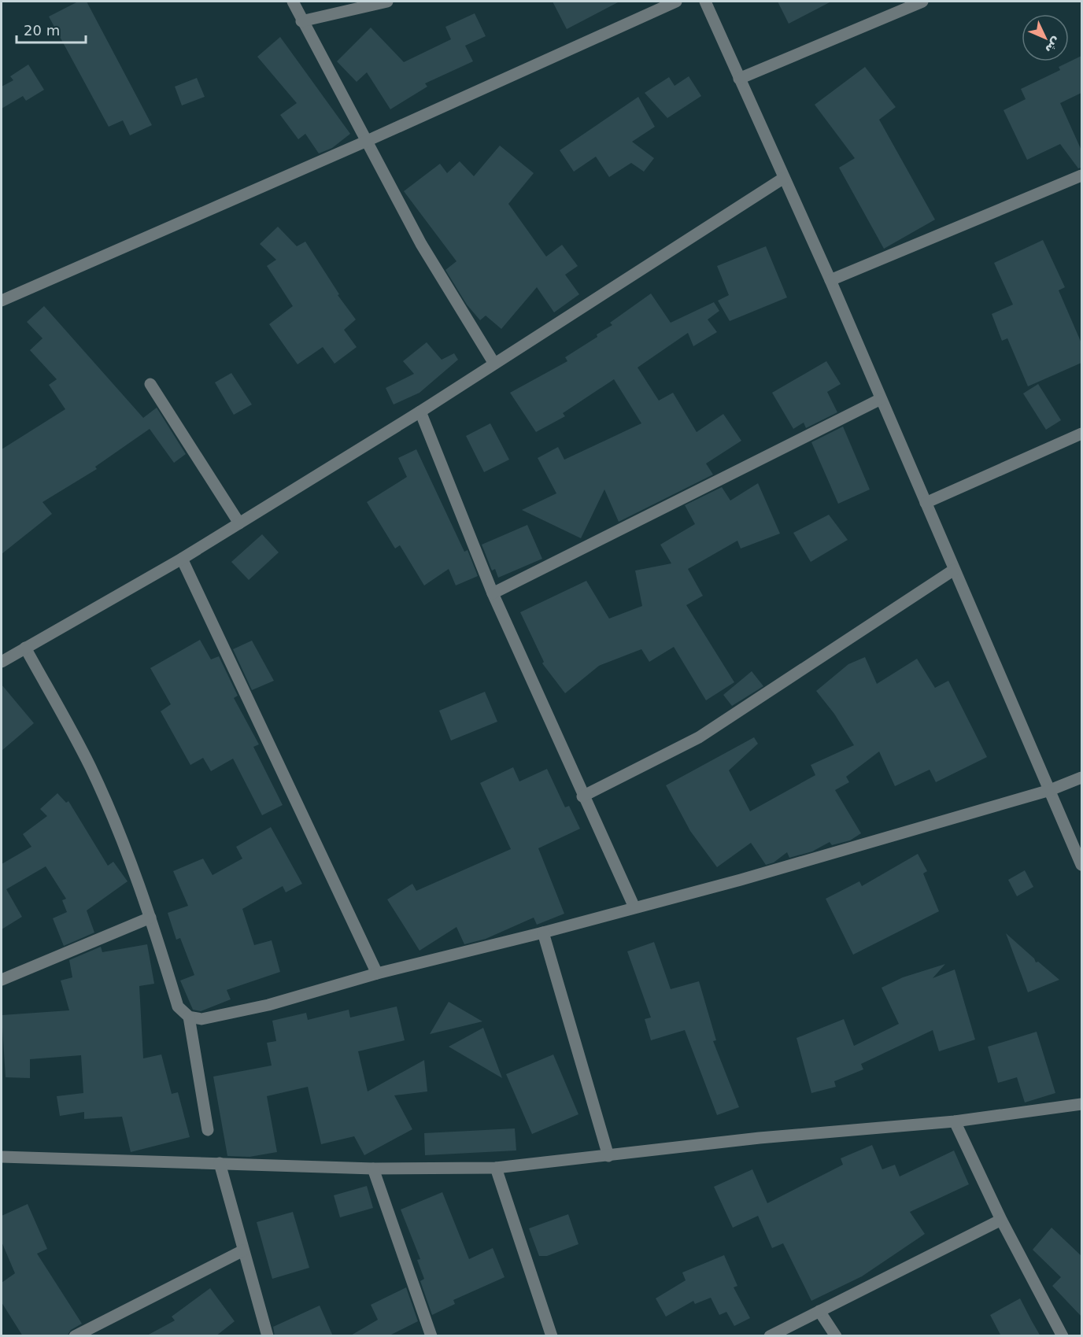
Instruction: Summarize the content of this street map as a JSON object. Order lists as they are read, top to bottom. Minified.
{"scale_bar":"20 m","north":"bottom right"}
